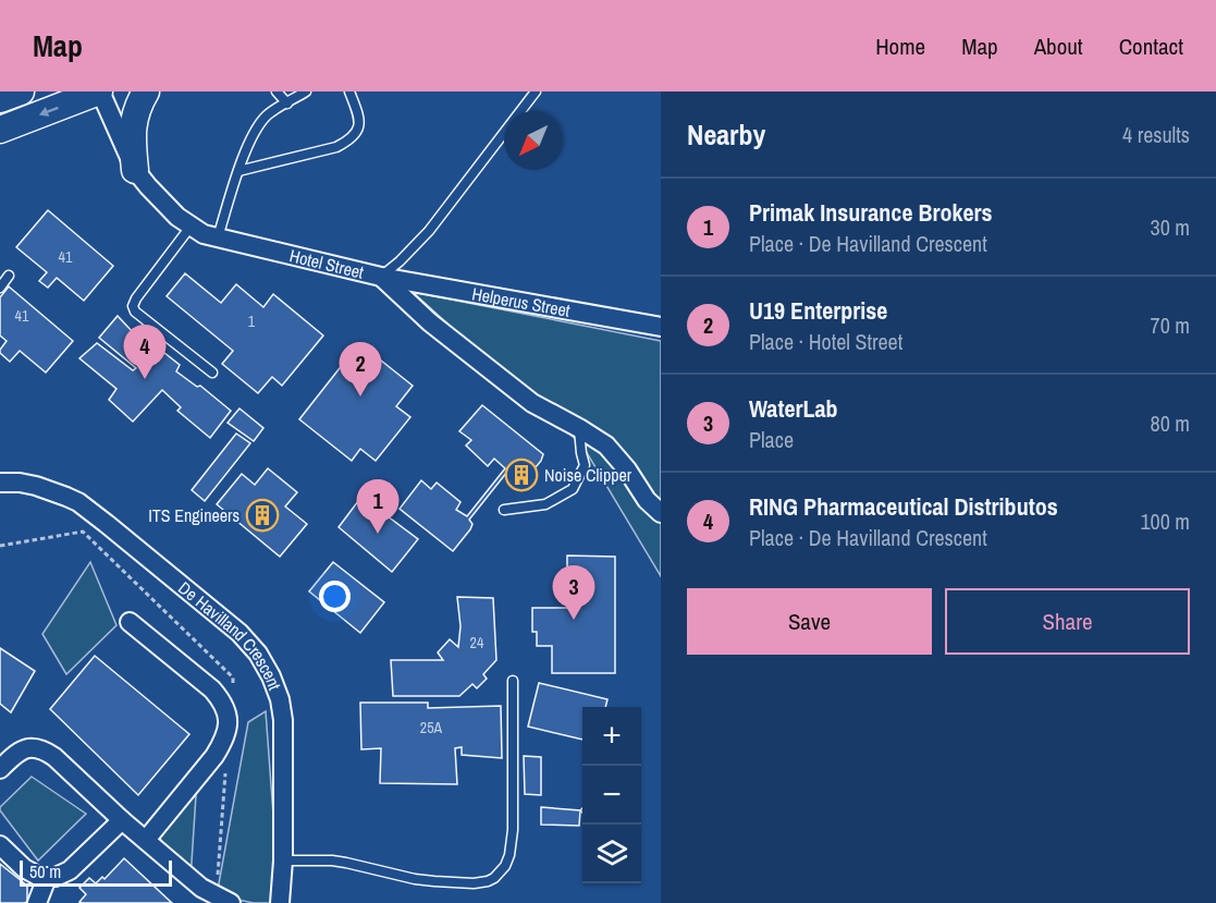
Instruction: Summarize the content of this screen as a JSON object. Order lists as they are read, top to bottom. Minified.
{"streets":{"street":["Hotel Street","Helperus Street","De Havilland Crescent"]},"crossings":[["Hotel Street","Helperus Street"]],"places":{"building":["Noise Clipper","ITS Engineers"]},"house_numbers":["41","41","1","24","25A"],"scale_bar":"50 m","north":"bottom left","page":{"header":"Map","nav":["Home","Map","About","Contact"],"heading":["Nearby","4 results"],"list":[{"mark":"1","name":"Primak Insurance Brokers","note":"Place · De Havilland Crescent","value":"30 m"},{"mark":"2","name":"U19 Enterprise","note":"Place · Hotel Street","value":"70 m"},{"mark":"3","name":"WaterLab","note":"Place","value":"80 m"},{"mark":"4","name":"RING Pharmaceutical Distributos","note":"Place · De Havilland Crescent","value":"100 m"}],"pins":["4","2","1","3"],"buttons":["Save","Share"],"map_buttons":["+","−"],"scale":"50 m"}}
